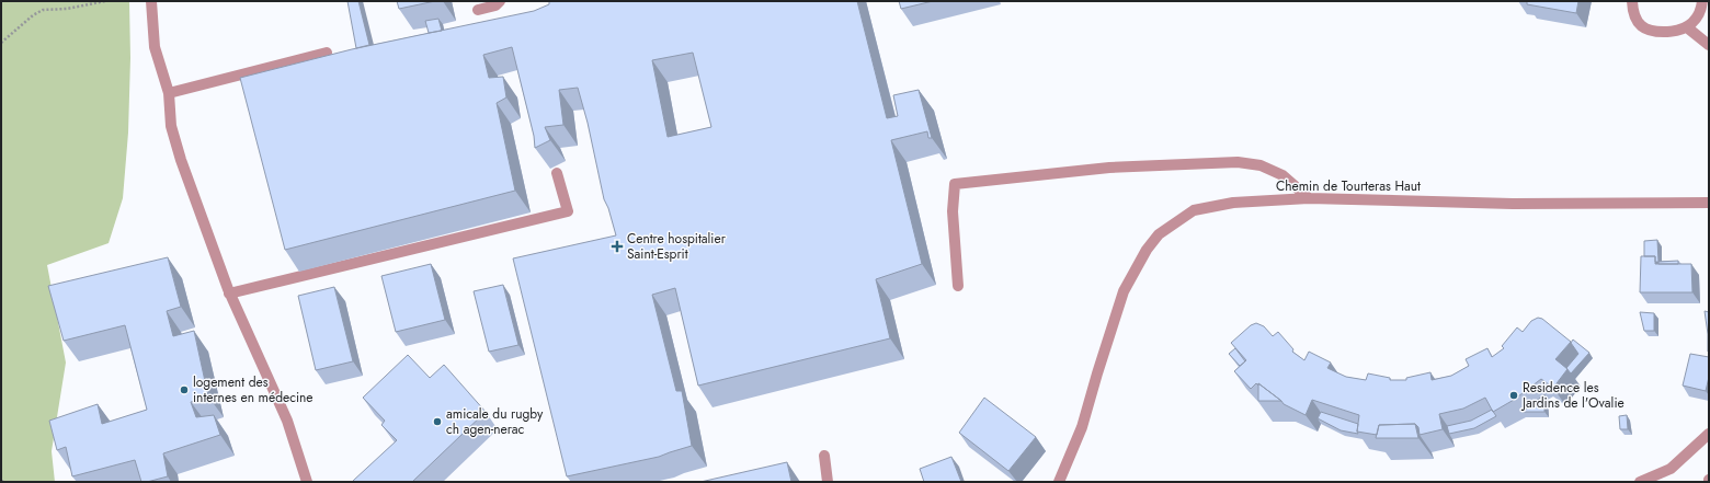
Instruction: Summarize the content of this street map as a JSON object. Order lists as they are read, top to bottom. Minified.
{"streets":{"street":["Chemin de Tourteras Haut"]},"places":{"health":["Centre hospitalier Saint-Esprit"],"other":["logement des internes en médecine","Residence les Jardins de l'Ovalie","amicale du rugby ch agen-nerac"]}}
